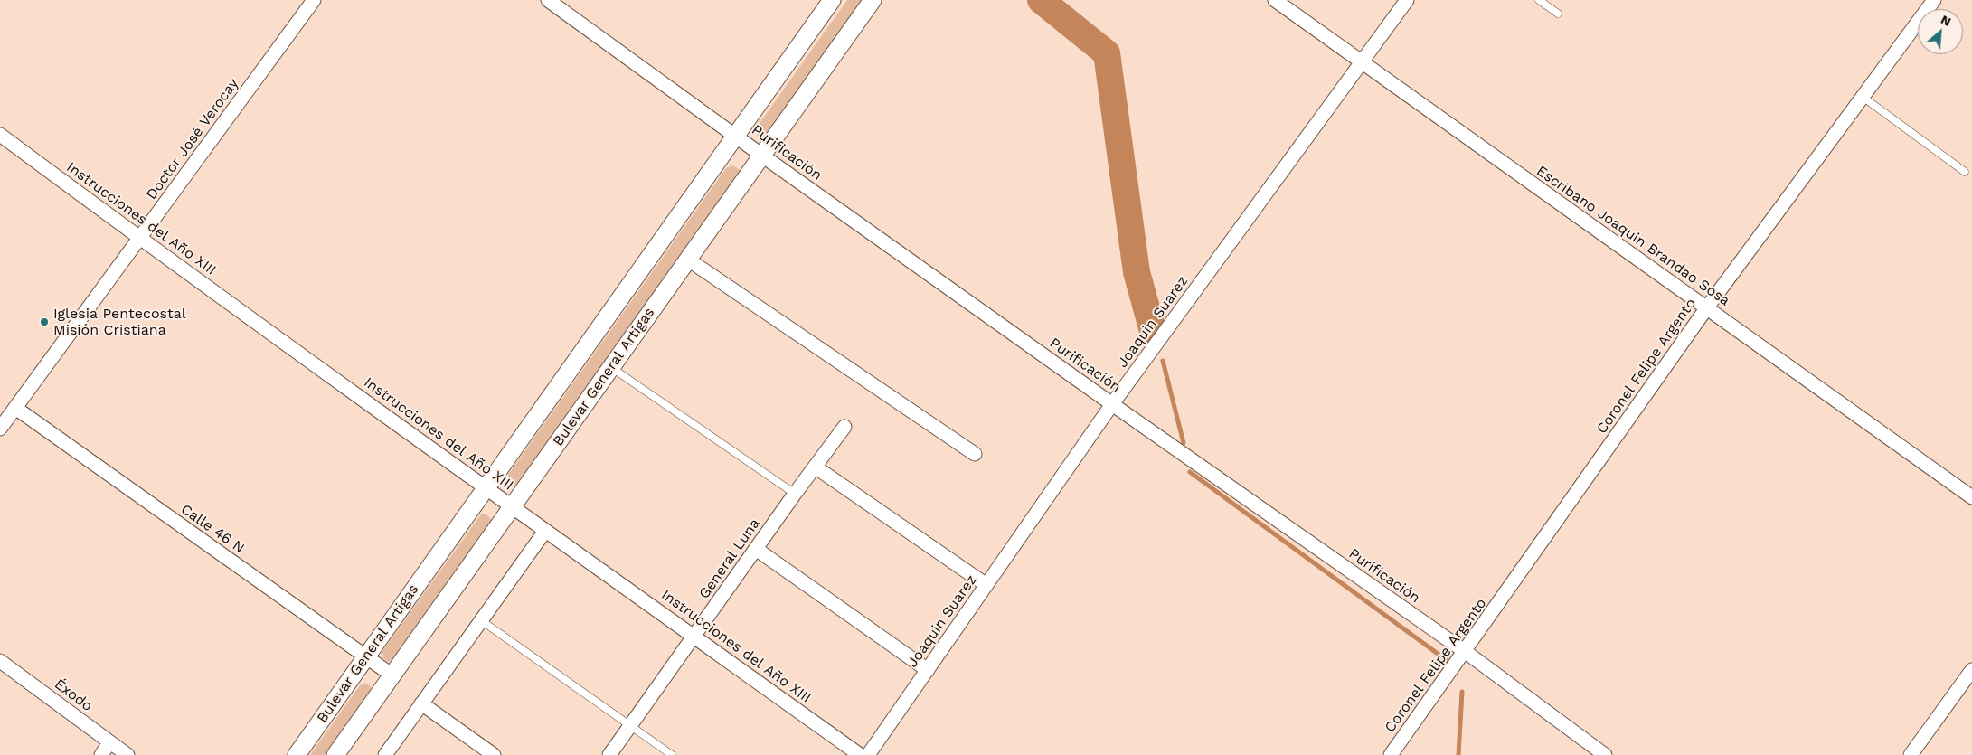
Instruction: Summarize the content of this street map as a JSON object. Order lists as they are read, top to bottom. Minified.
{"streets":{"street":["Doctor José Verocay","Purificación","Instrucciones del Año XIII","Escribano Joaquin Brandao Sosa","Joaquin Suarez","Coronel Felipe Argento","Bulevar General Artigas","Calle 46 N","General Luna","Éxodo"]},"crossings":[["Doctor José Verocay","Instrucciones del Año XIII"],["Doctor José Verocay","Calle 46 N"],["Purificación","Joaquin Suarez"],["Purificación","Coronel Felipe Argento"],["Purificación","Bulevar General Artigas"],["Instrucciones del Año XIII","Bulevar General Artigas"],["Instrucciones del Año XIII","General Luna"],["Escribano Joaquin Brandao Sosa","Joaquin Suarez"],["Escribano Joaquin Brandao Sosa","Coronel Felipe Argento"],["Bulevar General Artigas","Calle 46 N"]],"places":["Iglesia Pentecostal Misión Cristiana"],"north":"top right"}
